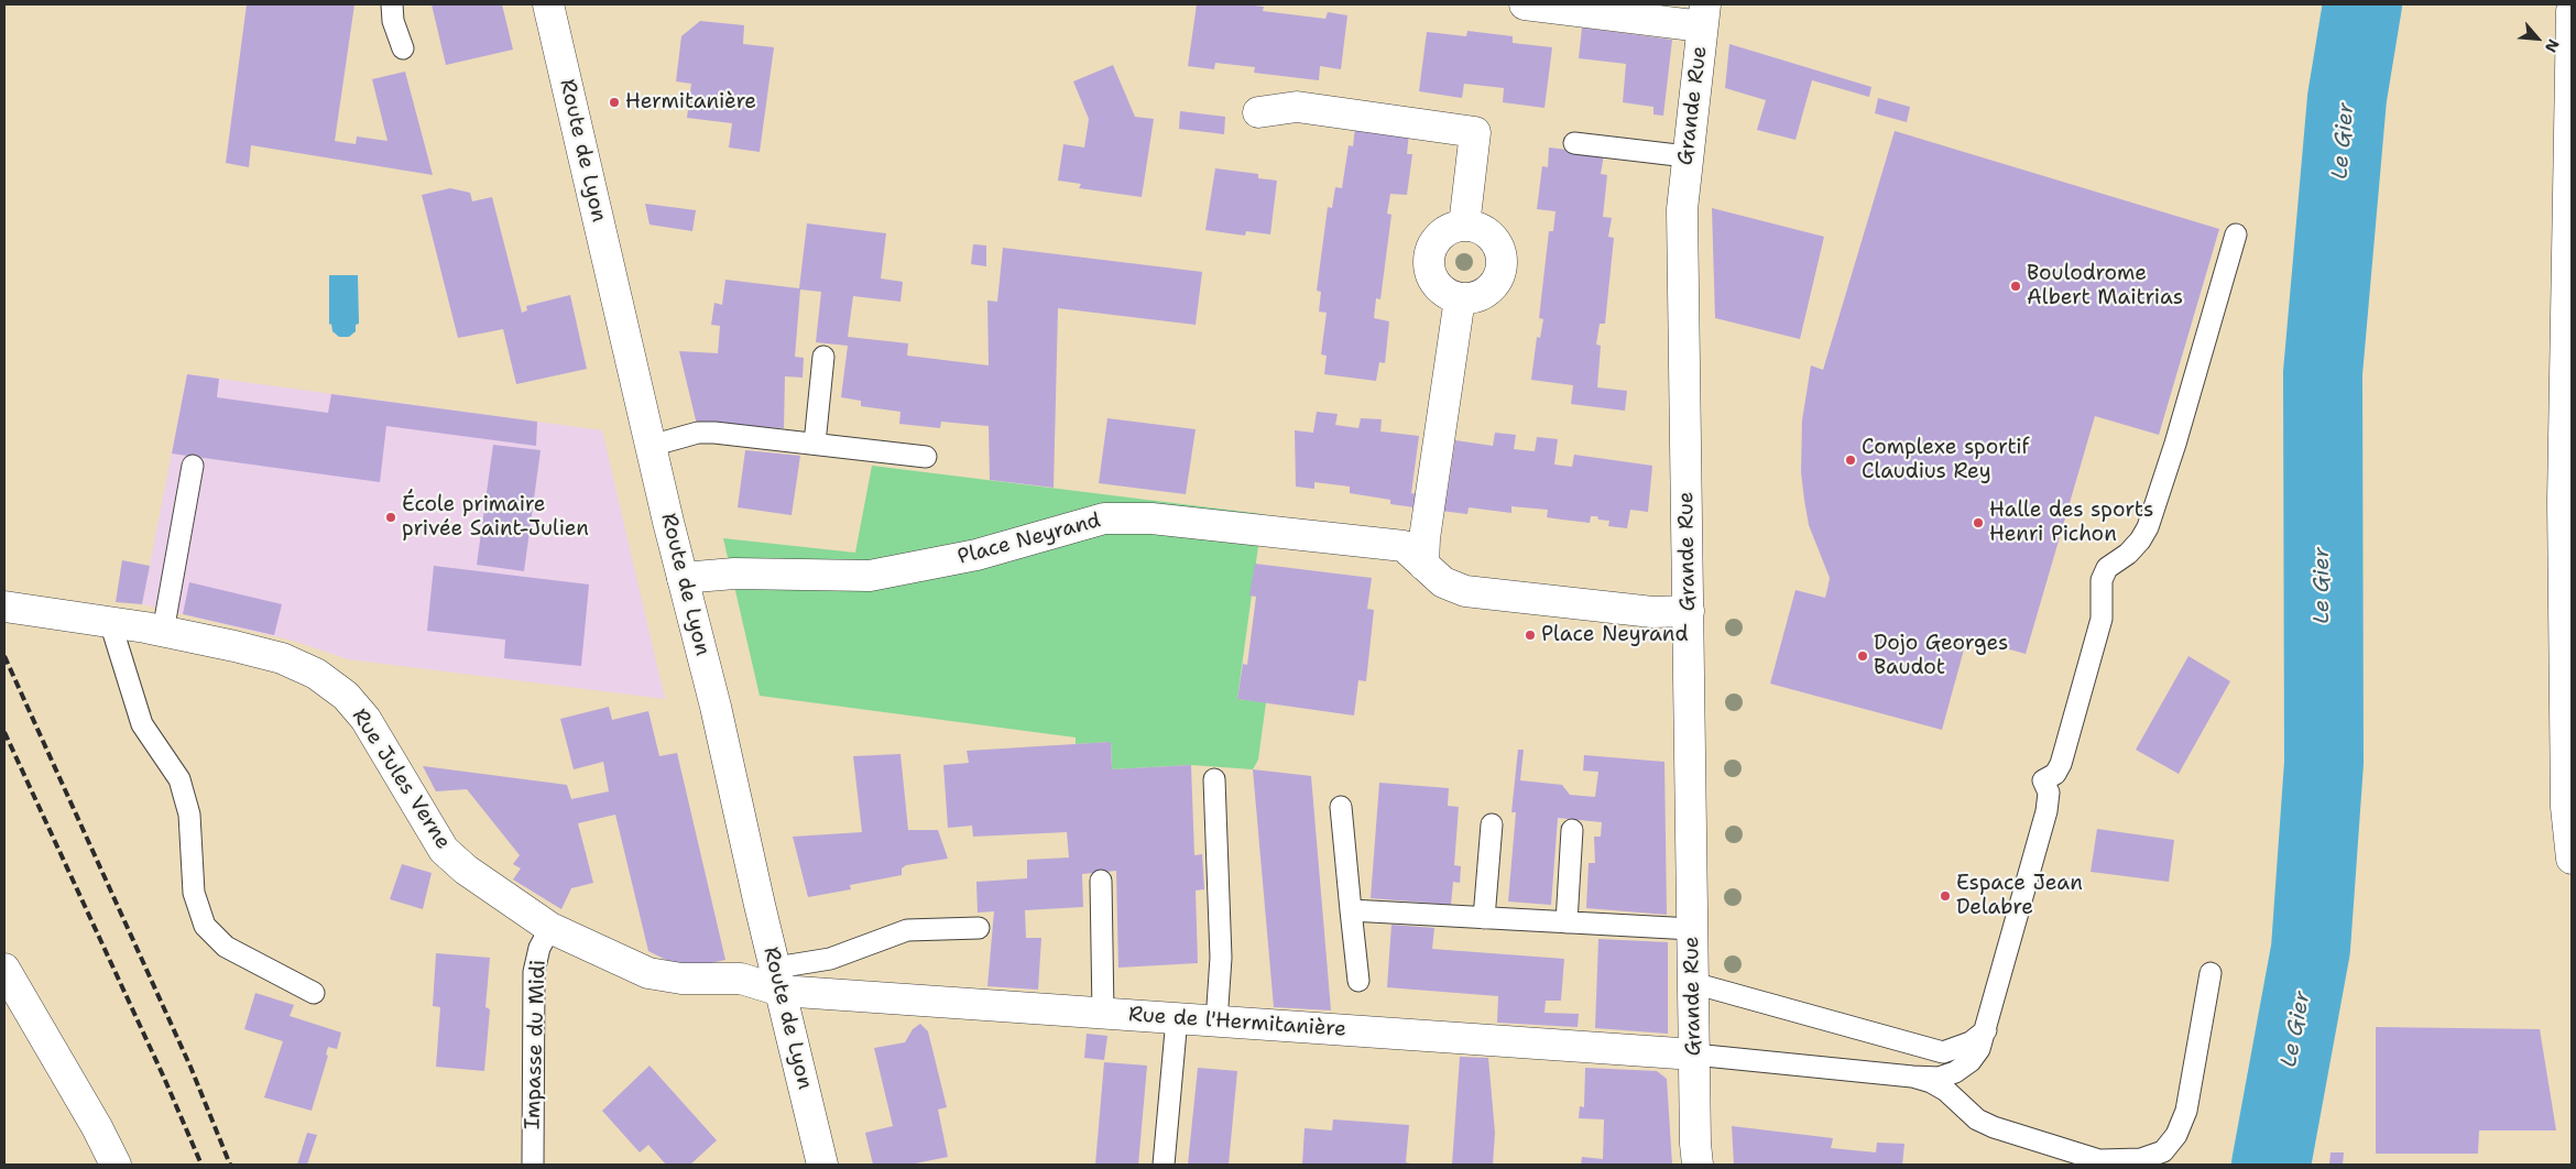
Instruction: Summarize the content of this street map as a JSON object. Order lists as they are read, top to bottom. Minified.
{"streets":{"street":["Grande Rue","Route de Lyon","Place Neyrand","Rue Jules Verne","Rue de l'Hermitanière"],"lane":["Impasse du Midi"]},"crossings":[["Grande Rue","Place Neyrand"],["Grande Rue","Rue de l'Hermitanière"],["Route de Lyon","Place Neyrand"],["Route de Lyon","Rue Jules Verne"],["Route de Lyon","Rue de l'Hermitanière"],["Rue Jules Verne","Rue de l'Hermitanière"],["Rue Jules Verne","Impasse du Midi"]],"water":["Le Gier"],"places":["Hermitanière","Boulodrome Albert Maitrias","Complexe sportif Claudius Rey","École primaire privée Saint-Julien","Halle des sports Henri Pichon","Place Neyrand","Dojo Georges Baudot","Espace Jean Delabre"],"north":"bottom right"}
